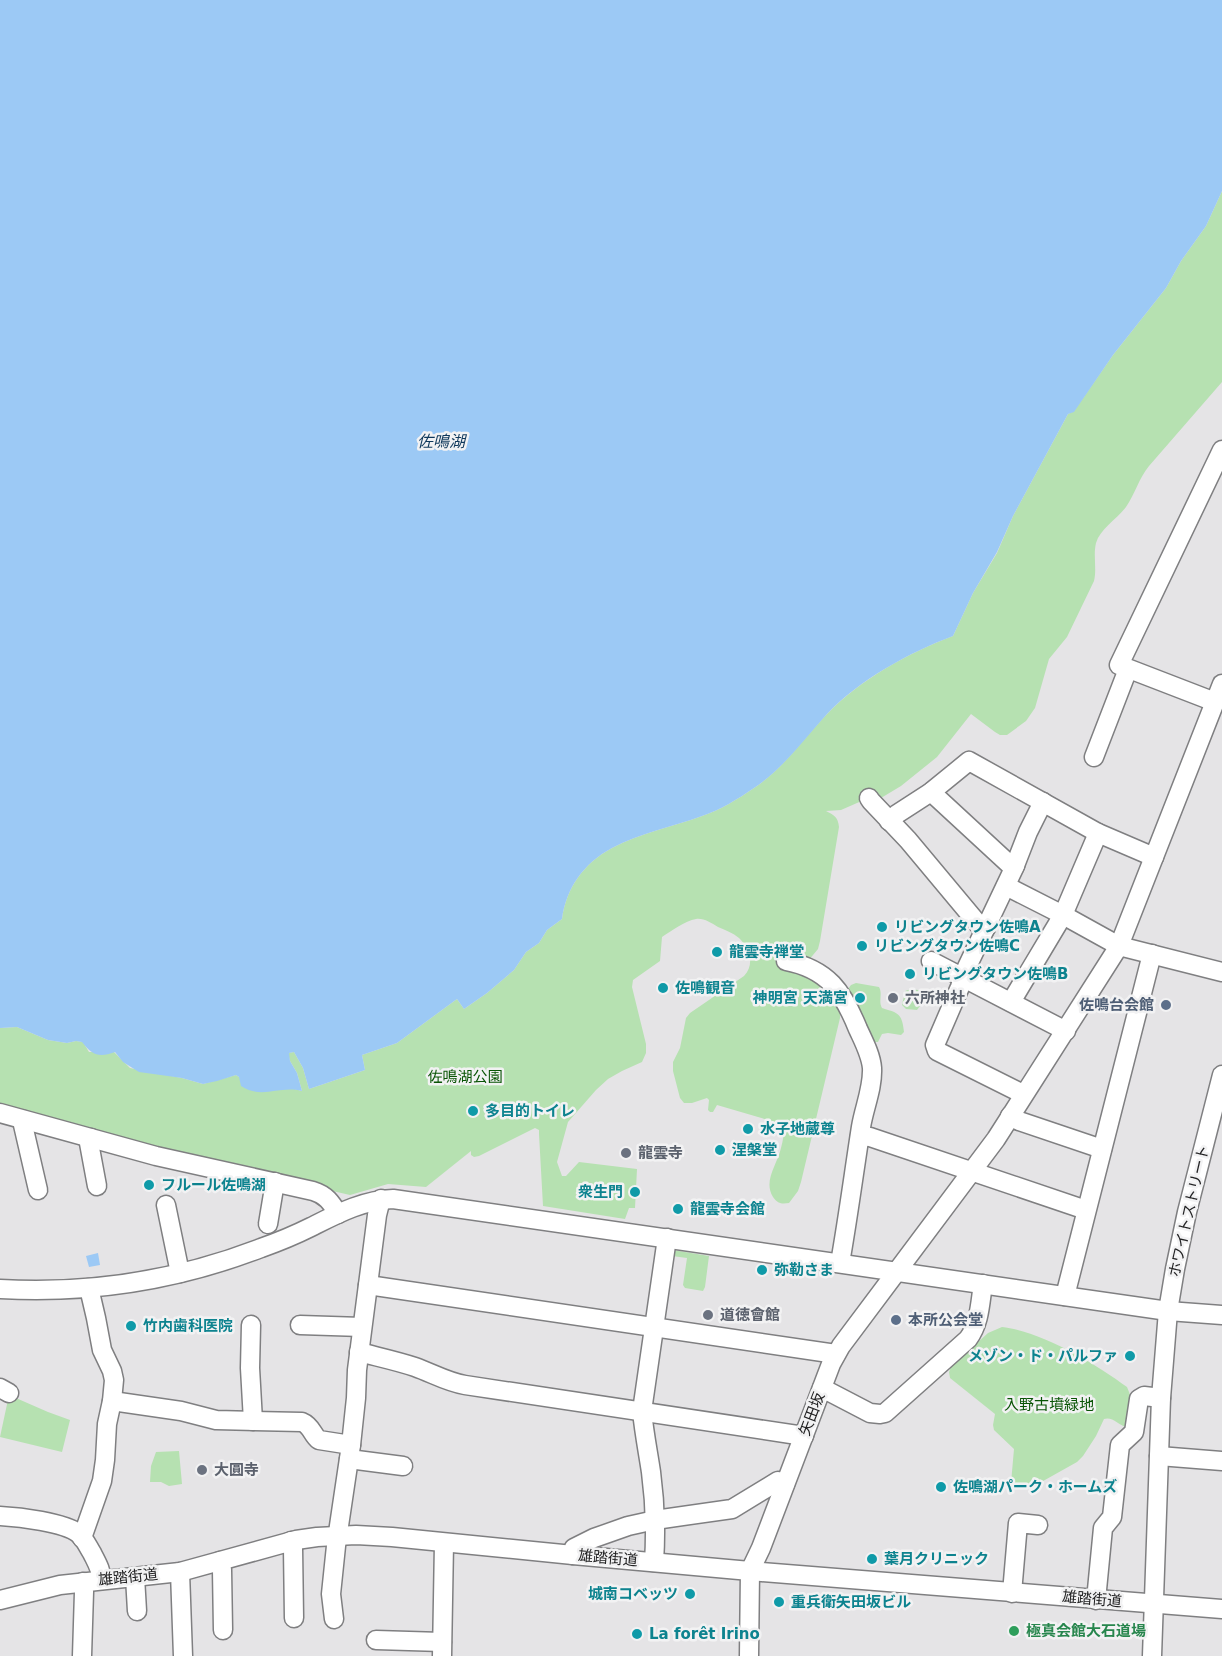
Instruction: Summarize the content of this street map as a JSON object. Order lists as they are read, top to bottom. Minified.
{"streets":{"street":["ホワイトストリート","矢田坂","雄踏街道"]},"crossings":[["ホワイトストリート","雄踏街道"],["矢田坂","雄踏街道"]],"water":["佐鳴湖"],"parks":["佐鳴湖公園","入野古墳緑地"],"places":["リビングタウン佐鳴A","リビングタウン佐鳴C","龍雲寺禅堂","リビングタウン佐鳴B","佐鳴観音","神明宮 天満宮","六所神社","佐鳴台会館","多目的トイレ","水子地蔵尊","涅槃堂","龍雲寺","フルール佐鳴湖","衆生門","龍雲寺会館","弥勒さま","道徳會館","本所公会堂","竹内歯科医院","メゾン・ド・パルファ","大圓寺","佐鳴湖パーク・ホームズ","葉月クリニック","城南コベッツ","重兵衛矢田坂ビル","極真会館大石道場","La forêt Irino"]}
